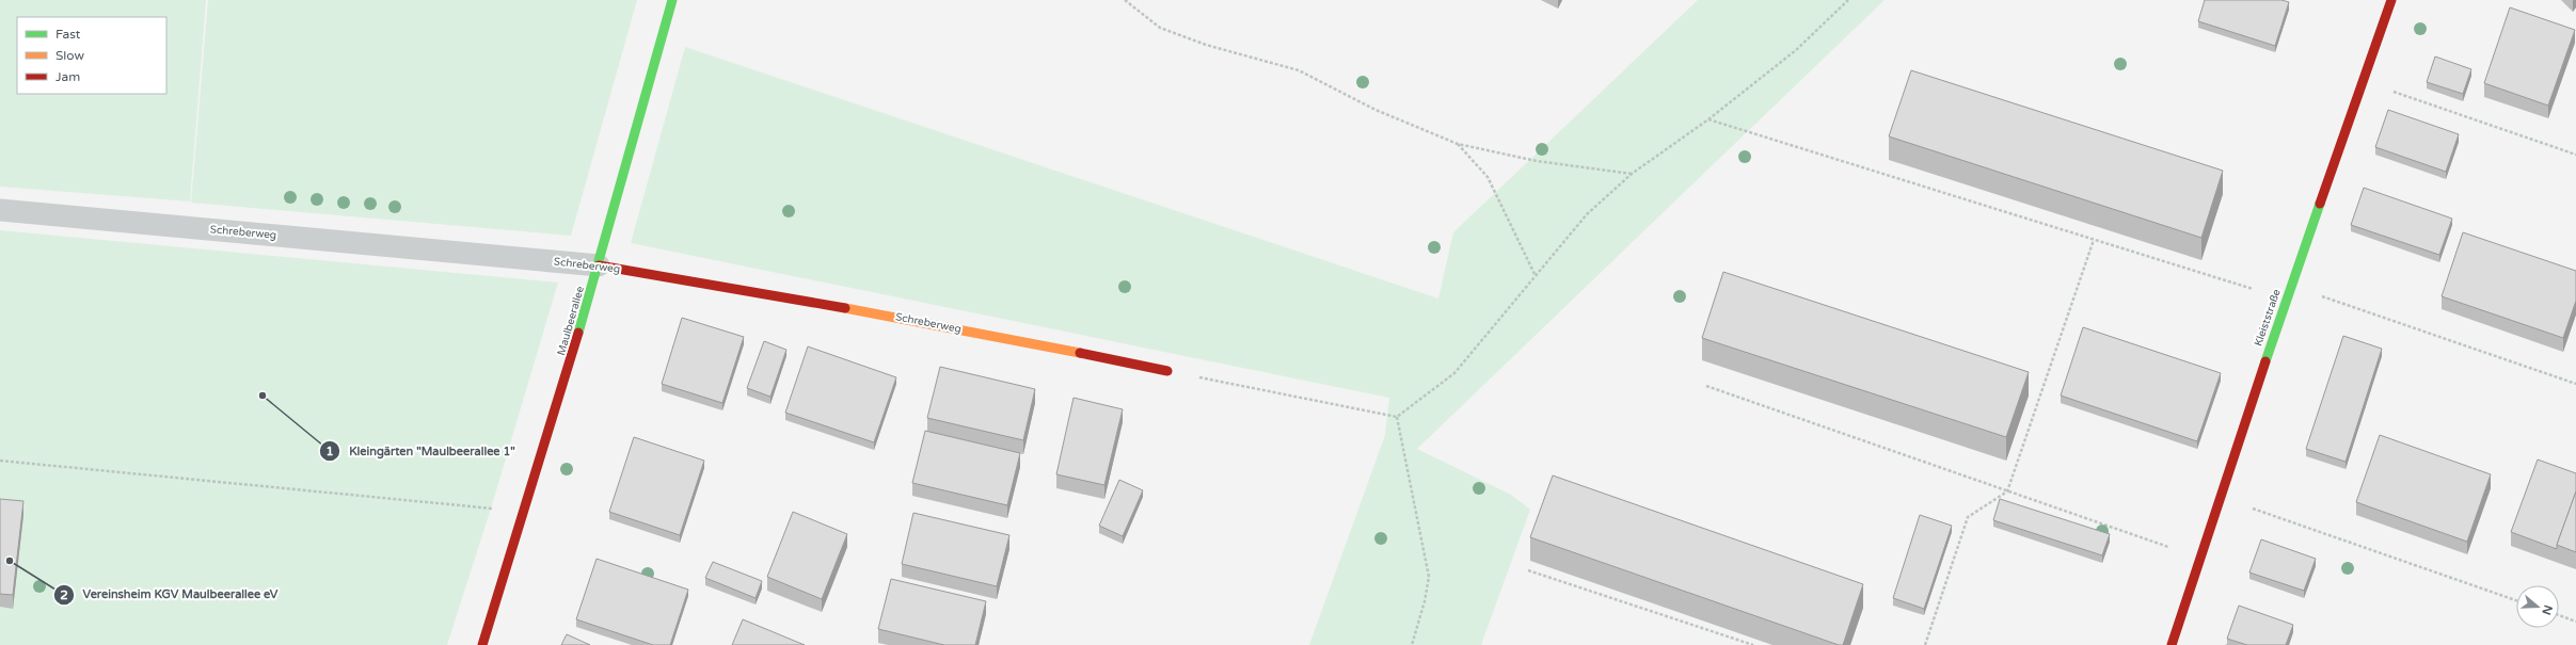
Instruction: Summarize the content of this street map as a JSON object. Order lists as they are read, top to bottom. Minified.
{"streets":{"street":["Schreberweg","Kleiststraße","Maulbeerallee"]},"crossings":[["Schreberweg","Maulbeerallee"]],"places":["Kleingärten \"Maulbeerallee 1\"","Vereinsheim KGV Maulbeerallee eV"],"legend":["Fast","Slow","Jam"],"north":"right"}
